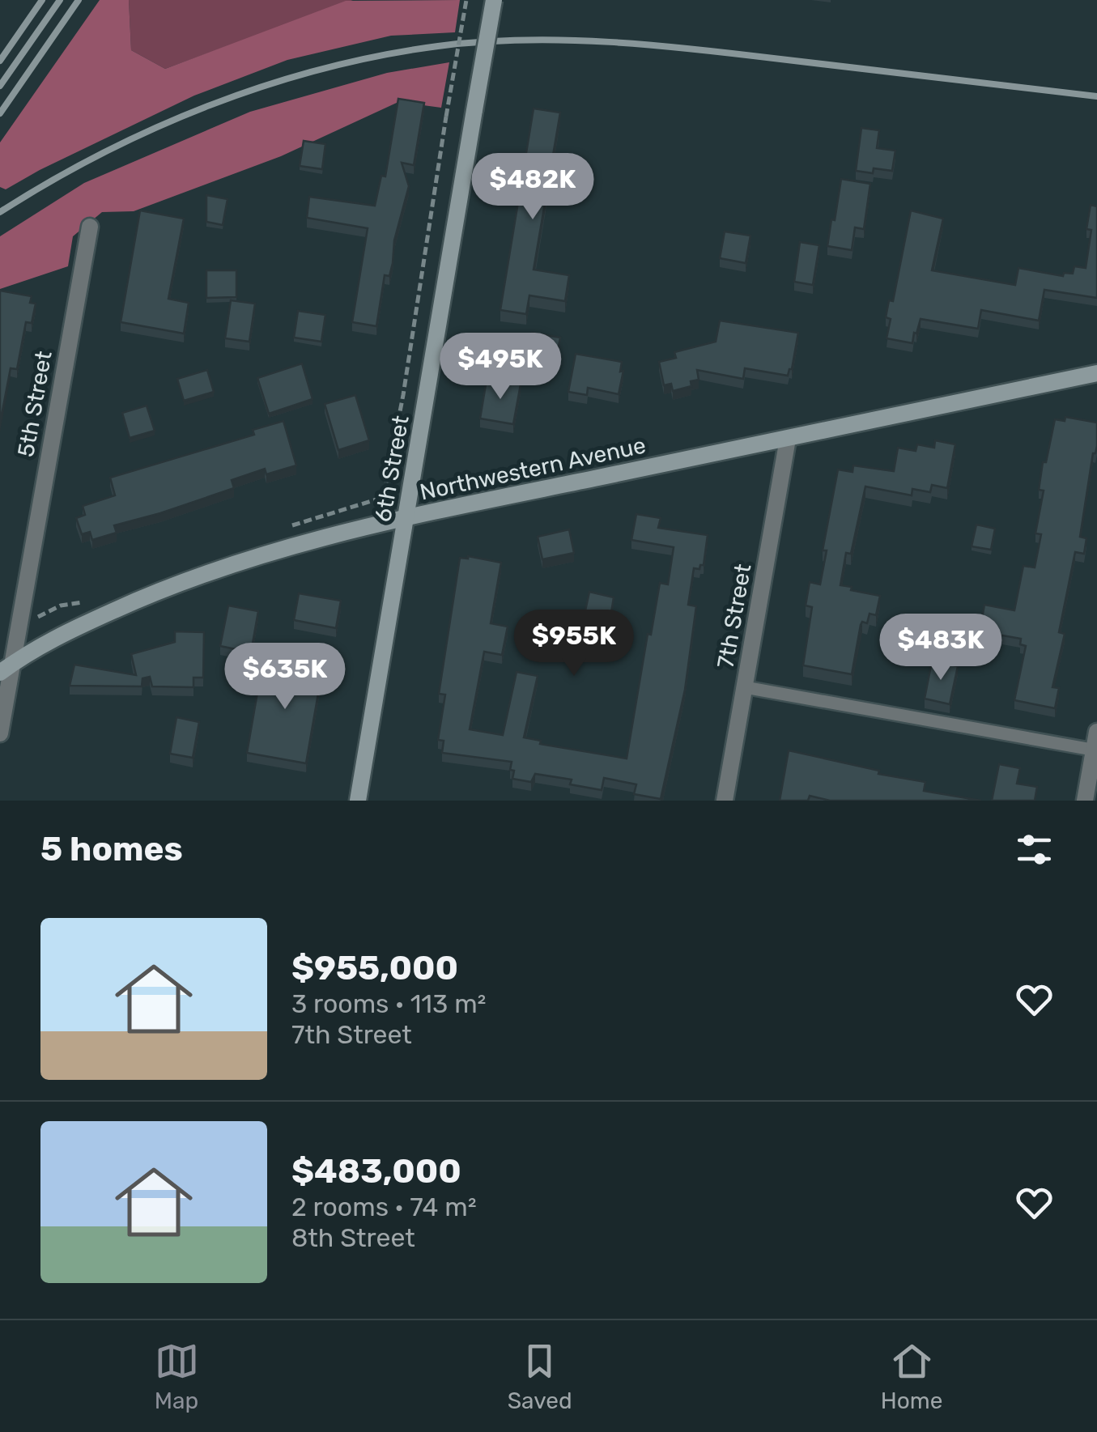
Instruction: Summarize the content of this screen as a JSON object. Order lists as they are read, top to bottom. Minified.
{"streets":{"street":["5th Street","6th Street","Northwestern Avenue","7th Street"]},"crossings":[["5th Street","Northwestern Avenue"],["6th Street","Northwestern Avenue"],["Northwestern Avenue","7th Street"]],"page":{"price":["$482K","$495K","$955K","$483K","$635K"],"heading":"5 homes","list":[{"name":"$955,000","note":"3 rooms · 113 m² · 7th Street"},{"name":"$483,000","note":"2 rooms · 74 m² · 8th Street"}],"tabs":["Map","Saved","Home"]}}
